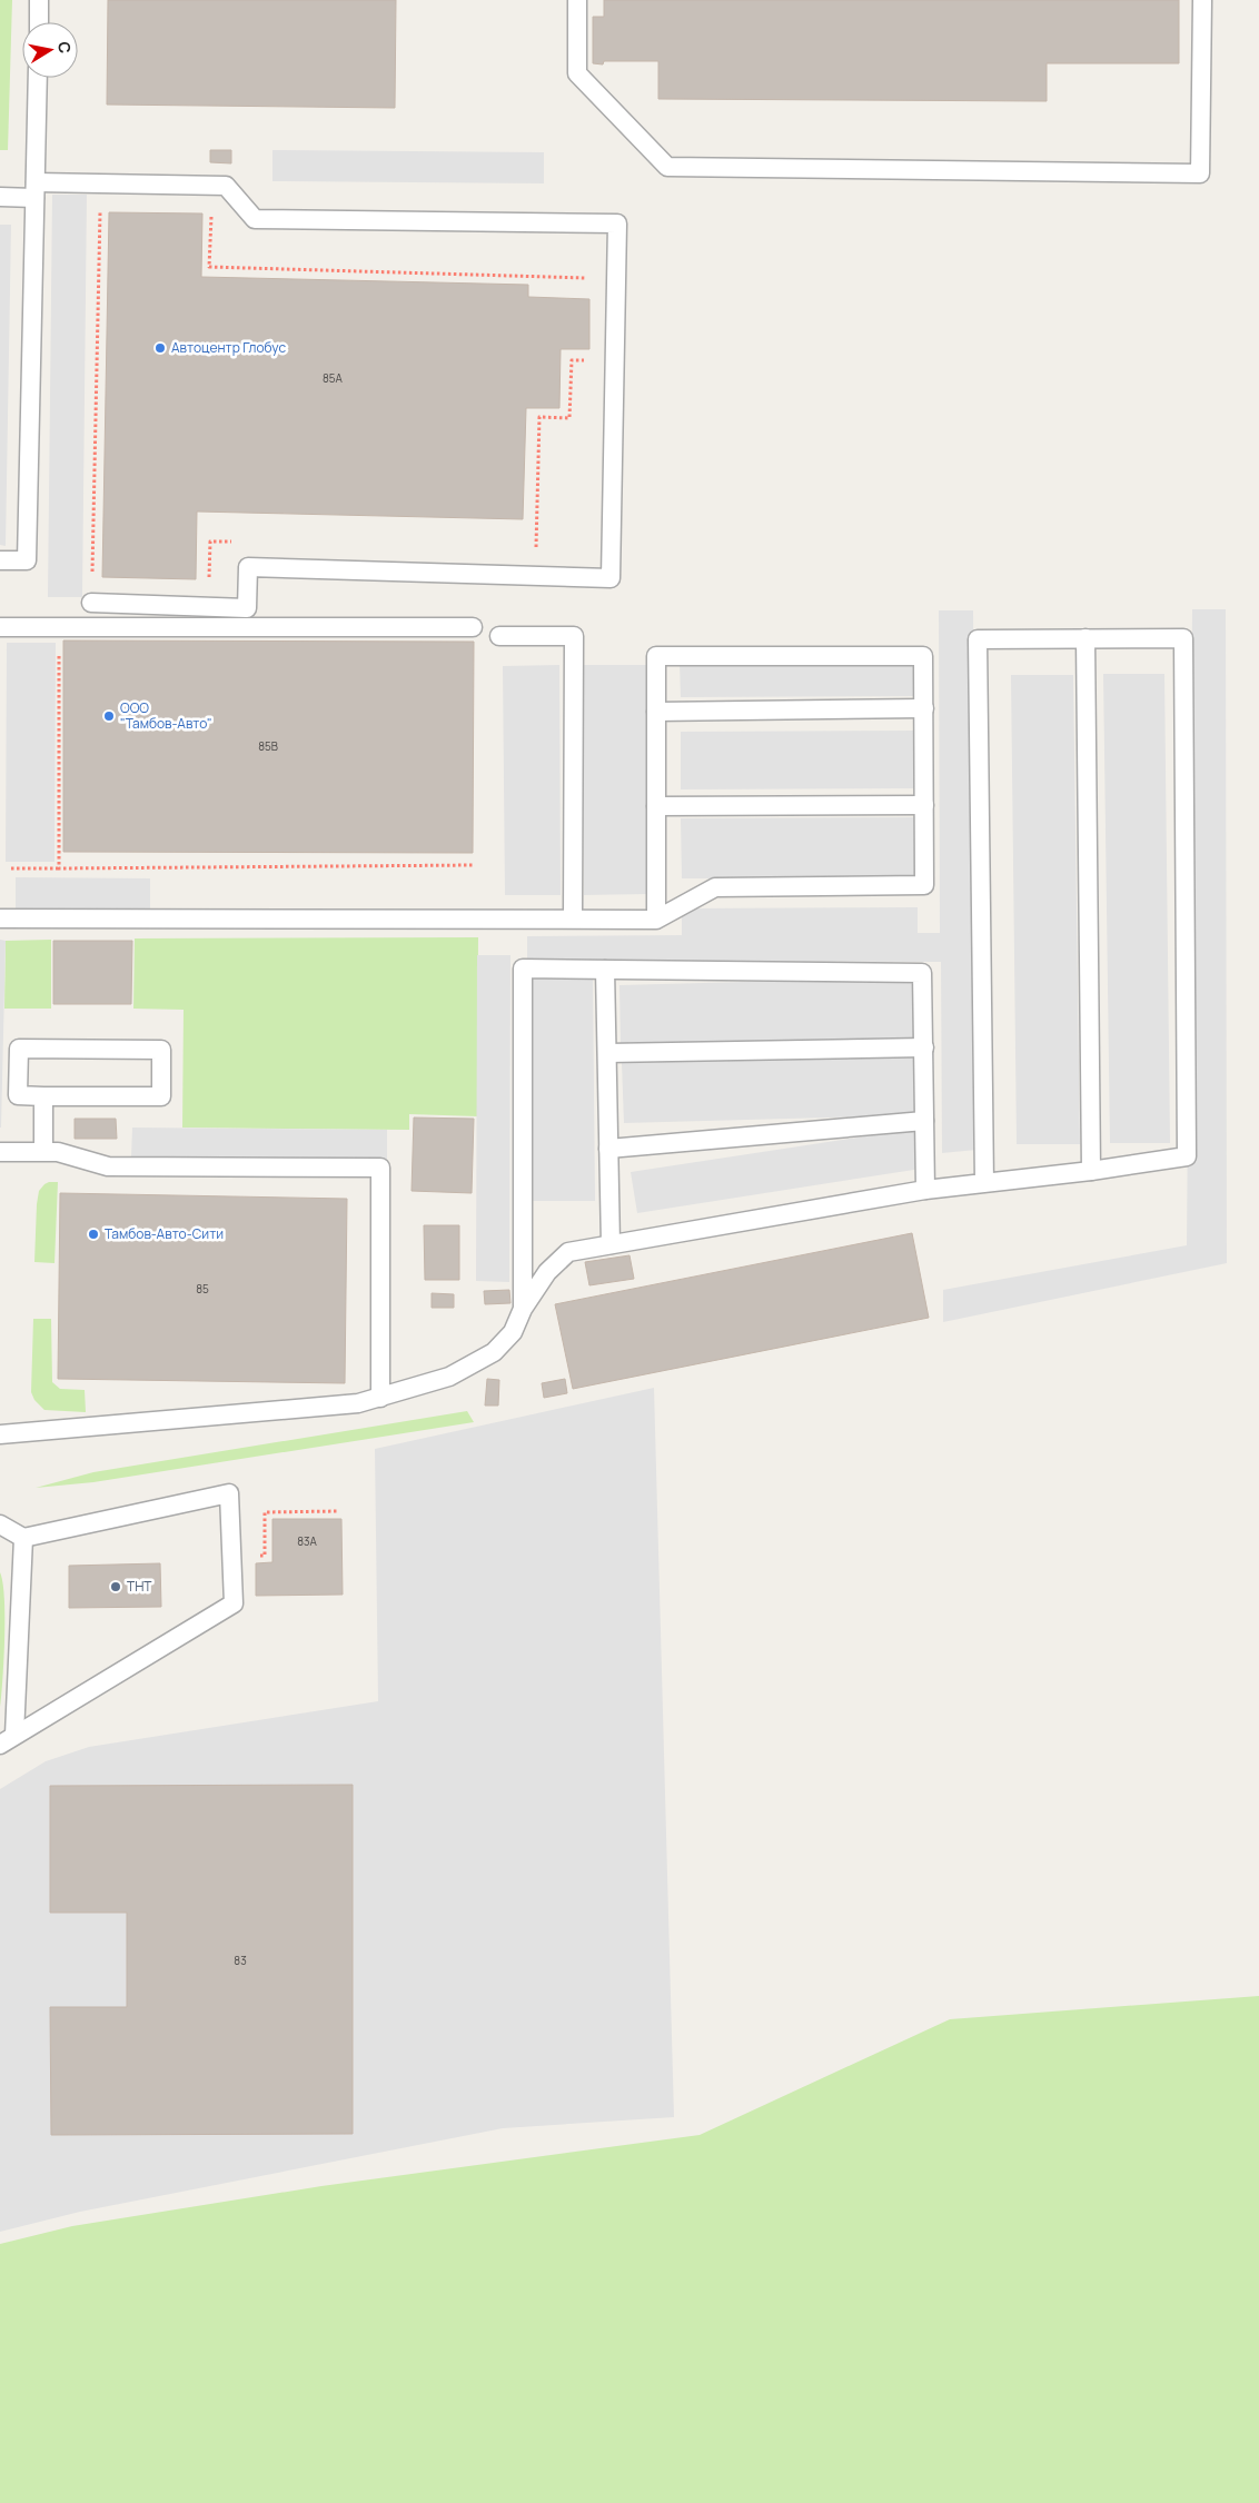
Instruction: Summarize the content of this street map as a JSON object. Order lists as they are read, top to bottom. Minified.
{"places":["Автоцентр Глобус","ООО \"Тамбов-Авто\"","Тамбов-Авто-Сити","THT"],"house_numbers":["85А","85В","85","83А","83"],"north":"right"}
